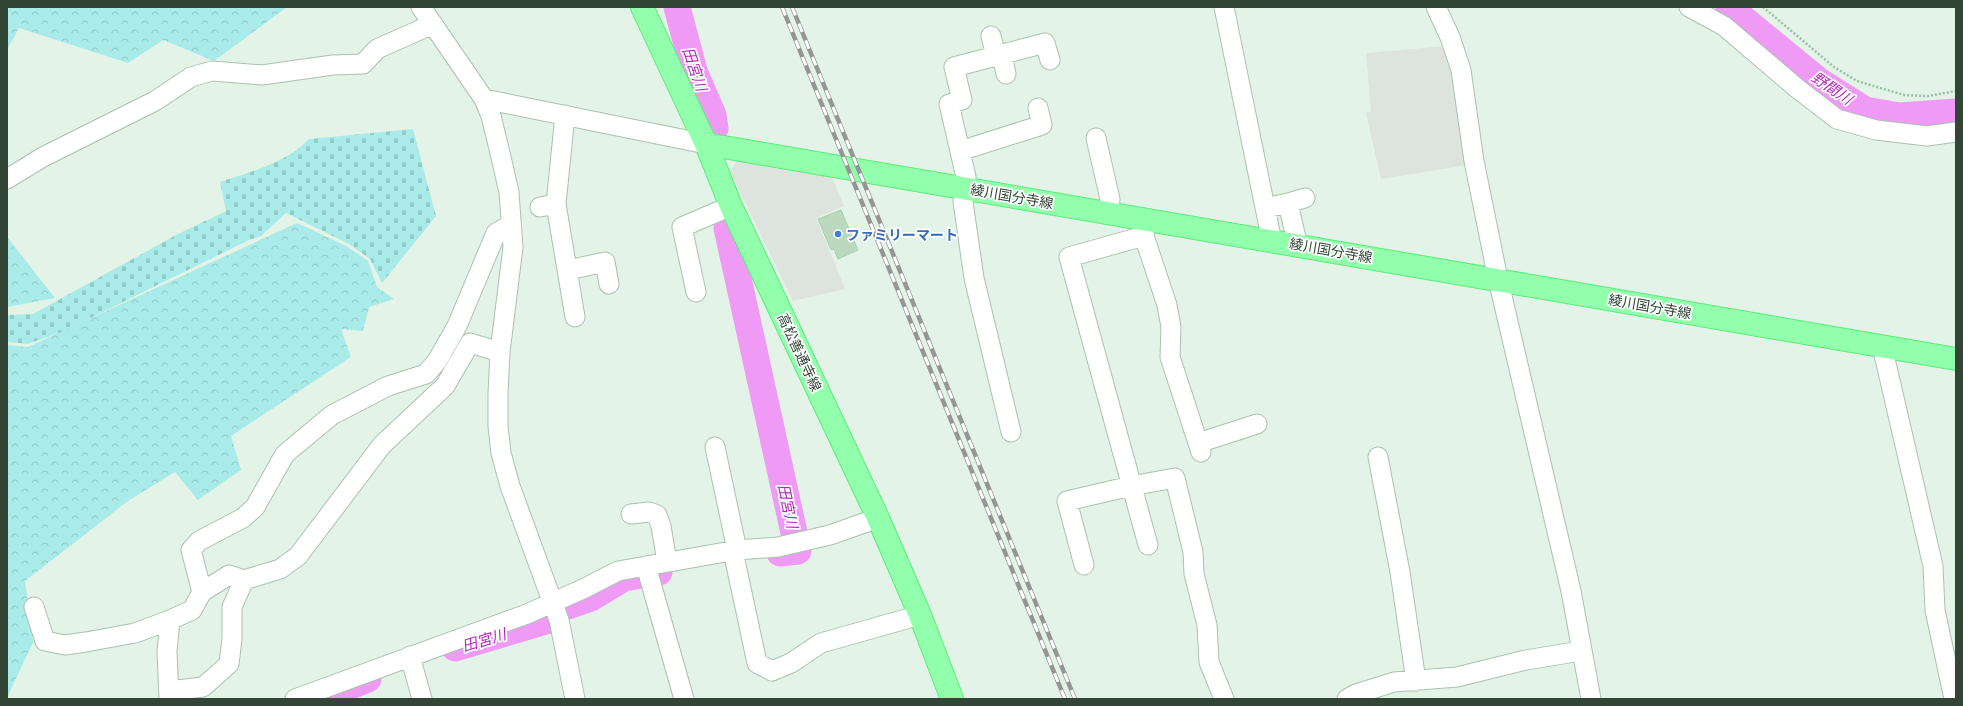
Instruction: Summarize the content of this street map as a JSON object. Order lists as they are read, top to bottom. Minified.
{"streets":{"main road":["綾川国分寺線","高松善通寺線"]},"crossings":[["綾川国分寺線","高松善通寺線"]],"water":["田宮川","野間川"],"places":["ファミリーマート"]}
